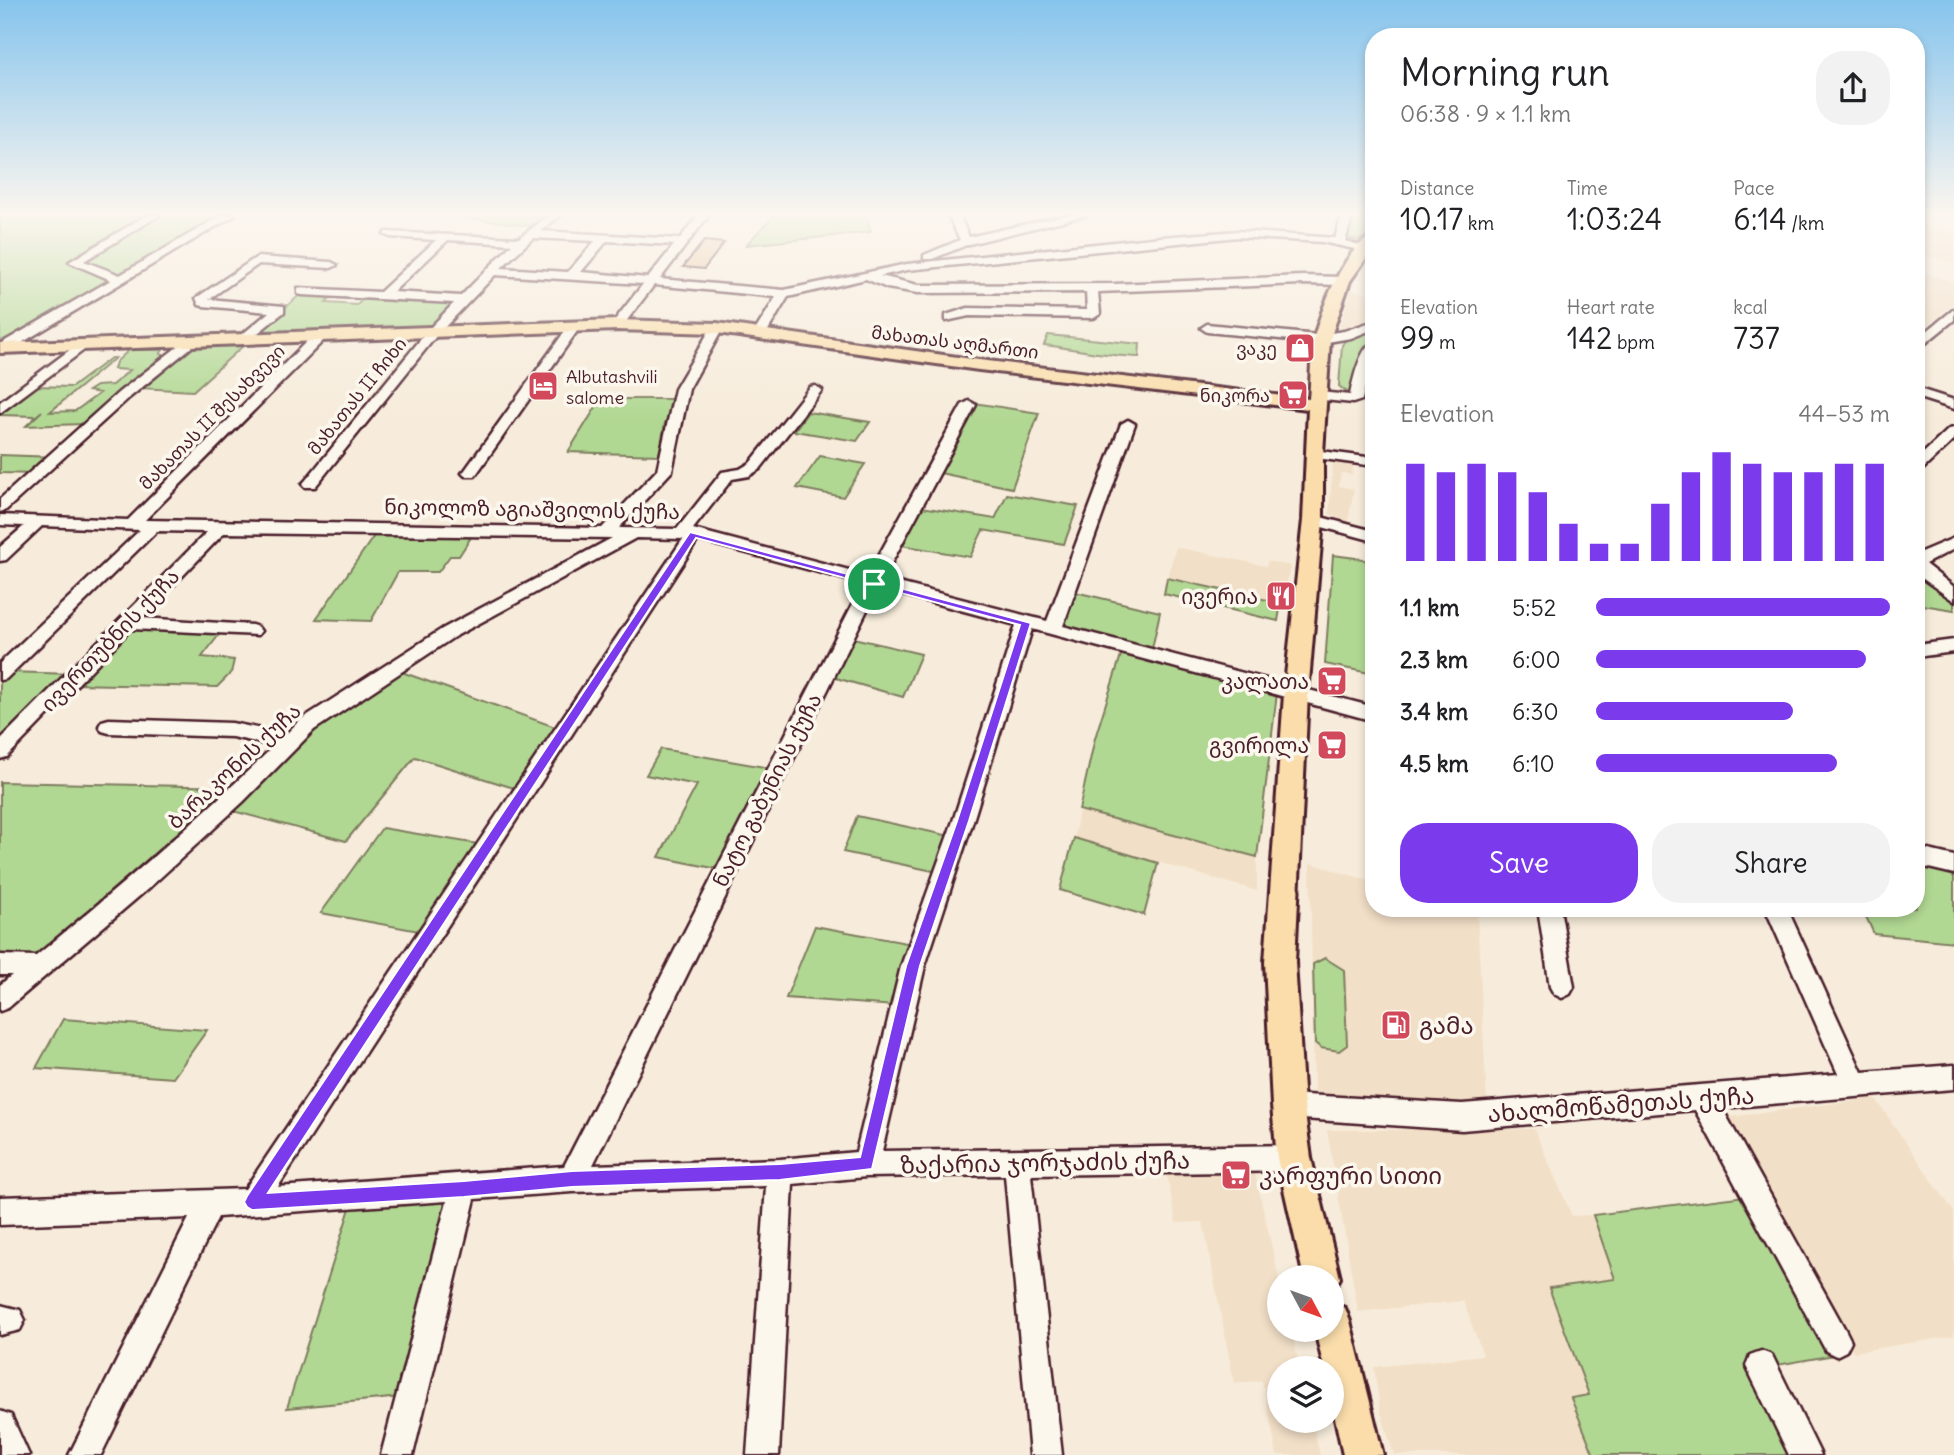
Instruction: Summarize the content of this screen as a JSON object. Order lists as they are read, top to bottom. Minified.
{"streets":{"main road":["მახათას აღმართი"],"street":["მახათას II ჩიხი","მახათას II შესახვევი","ნიკოლოზ აგიაშვილის ქუჩა","ივერთუბნის ქუჩა","ბარაკონის ქუჩა","ნატო გაბუნიას ქუჩა","ახალმოწამეთას ქუჩა","ზაქარია ჯორჯაძის ქუჩა"]},"crossings":[["მახათას აღმართი","მახათას II ჩიხი"],["მახათას აღმართი","მახათას II შესახვევი"],["მახათას II შესახვევი","ნიკოლოზ აგიაშვილის ქუჩა"],["ნიკოლოზ აგიაშვილის ქუჩა","ივერთუბნის ქუჩა"],["ნიკოლოზ აგიაშვილის ქუჩა","ბარაკონის ქუჩა"],["ნიკოლოზ აგიაშვილის ქუჩა","ნატო გაბუნიას ქუჩა"],["ნატო გაბუნიას ქუჩა","ზაქარია ჯორჯაძის ქუჩა"]],"places":{"shop":["ვაკე"],"hotel":["Albutashvili salome"],"supermarket":["ნიკორა","კალათა","გვირილა","კარფური სითი"],"restaurant":["ივერია"],"fuel station":["გამა"]},"north":"bottom right","page":{"heading":["Morning run","06:38 · 9 × 1.1 km"],"stats":[["Distance","10.17 km"],["Time","1:03:24"],["Pace","6:14 /km"],["Elevation","99 m"],["Heart rate","142 bpm"],["kcal","737"]],"chart":["Elevation","44–53 m"],"list":[{"name":"1.1 km","note":"5:52"},{"name":"2.3 km","note":"6:00"},{"name":"3.4 km","note":"6:30"},{"name":"4.5 km","note":"6:10"}],"buttons":["Save","Share"]}}
